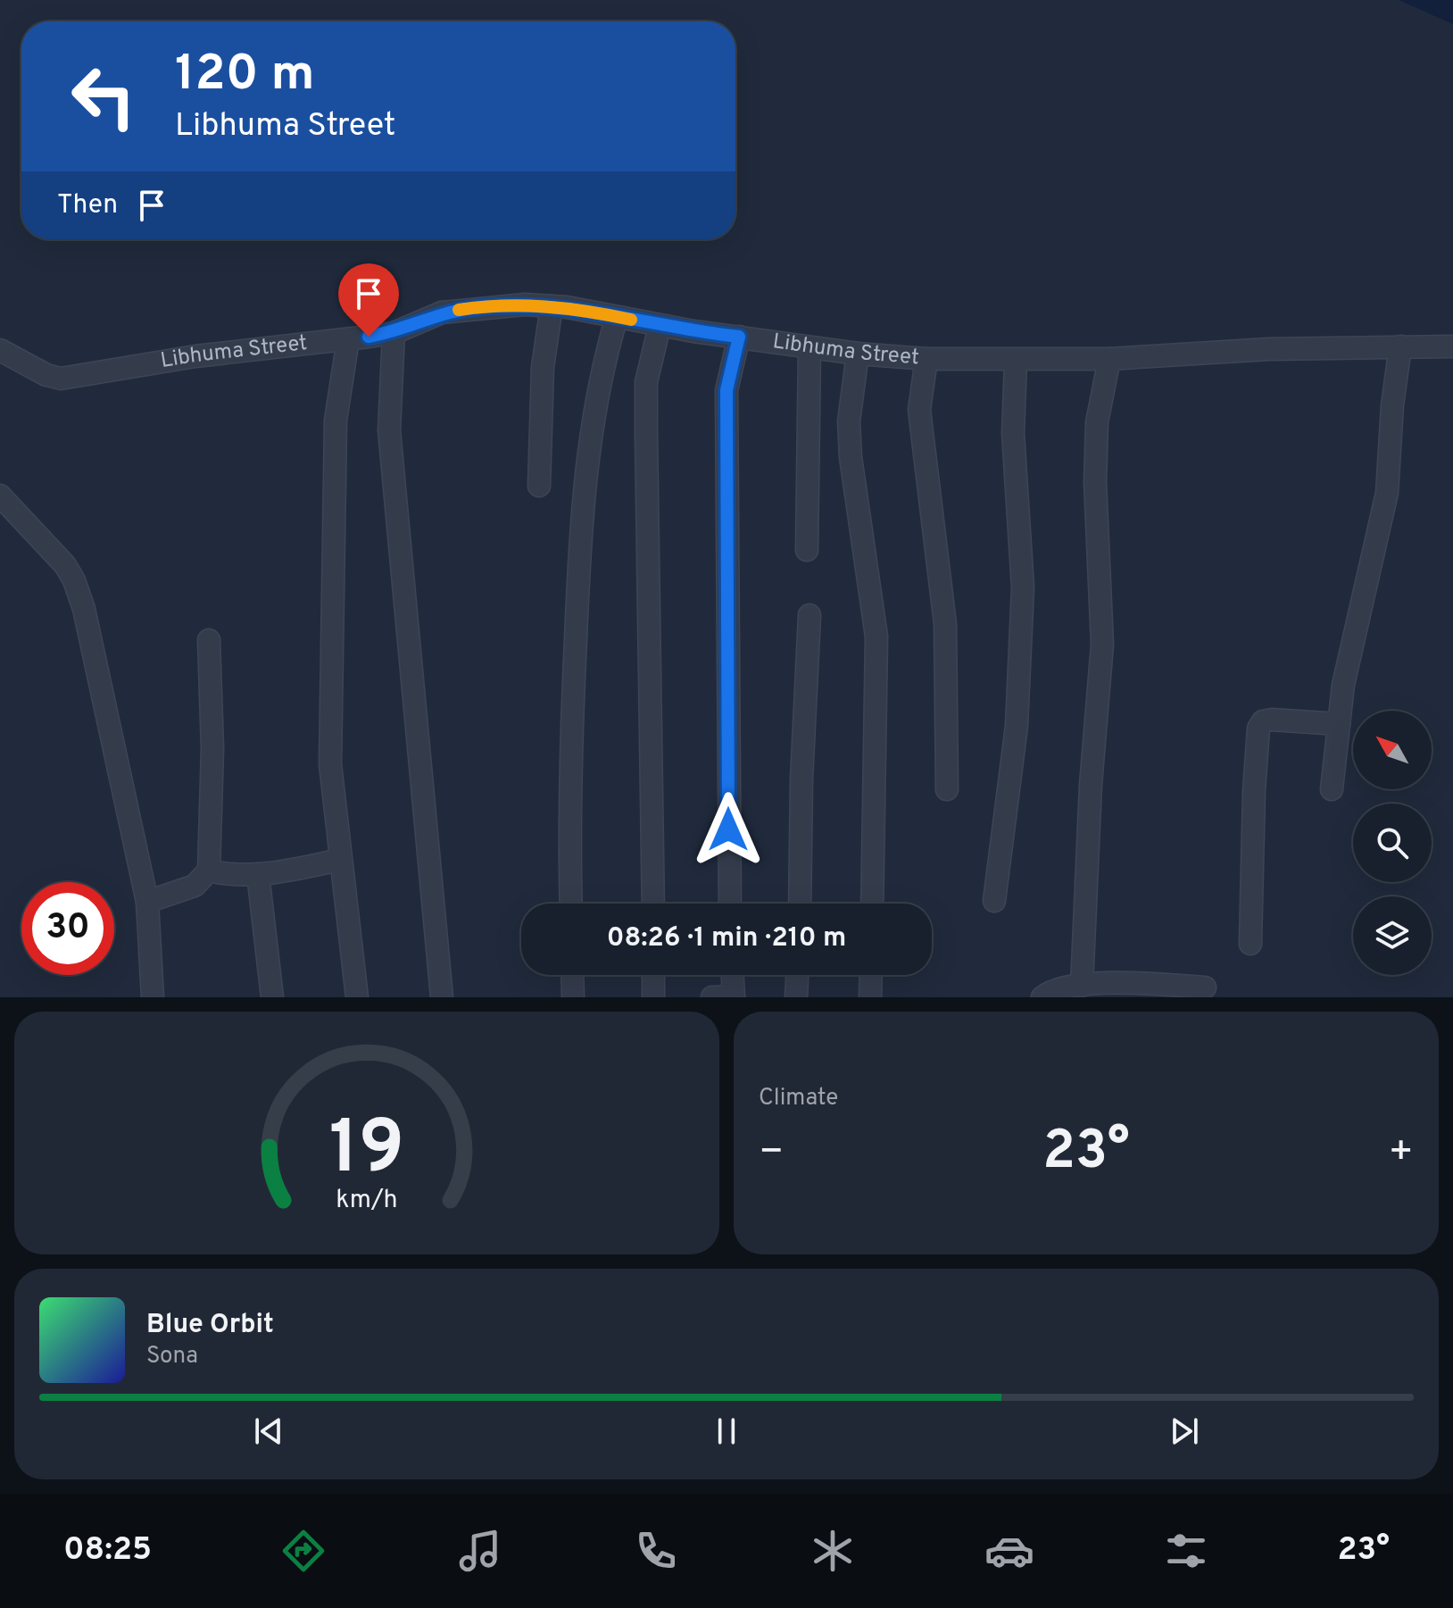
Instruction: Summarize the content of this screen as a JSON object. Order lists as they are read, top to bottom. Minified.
{"streets":{"street":["Libhuma Street"]},"north":"top left","page":{"turn":["120 m","Libhuma Street"],"then":"Then","limit":"30","trip":"08:26 · 1 min · 210 m","tile":"Climate","heat":["−","23°","+"],"song":["Blue Orbit","Sona"],"tabs":["08:25","23°"],"gauge":["19","km/h"]}}
